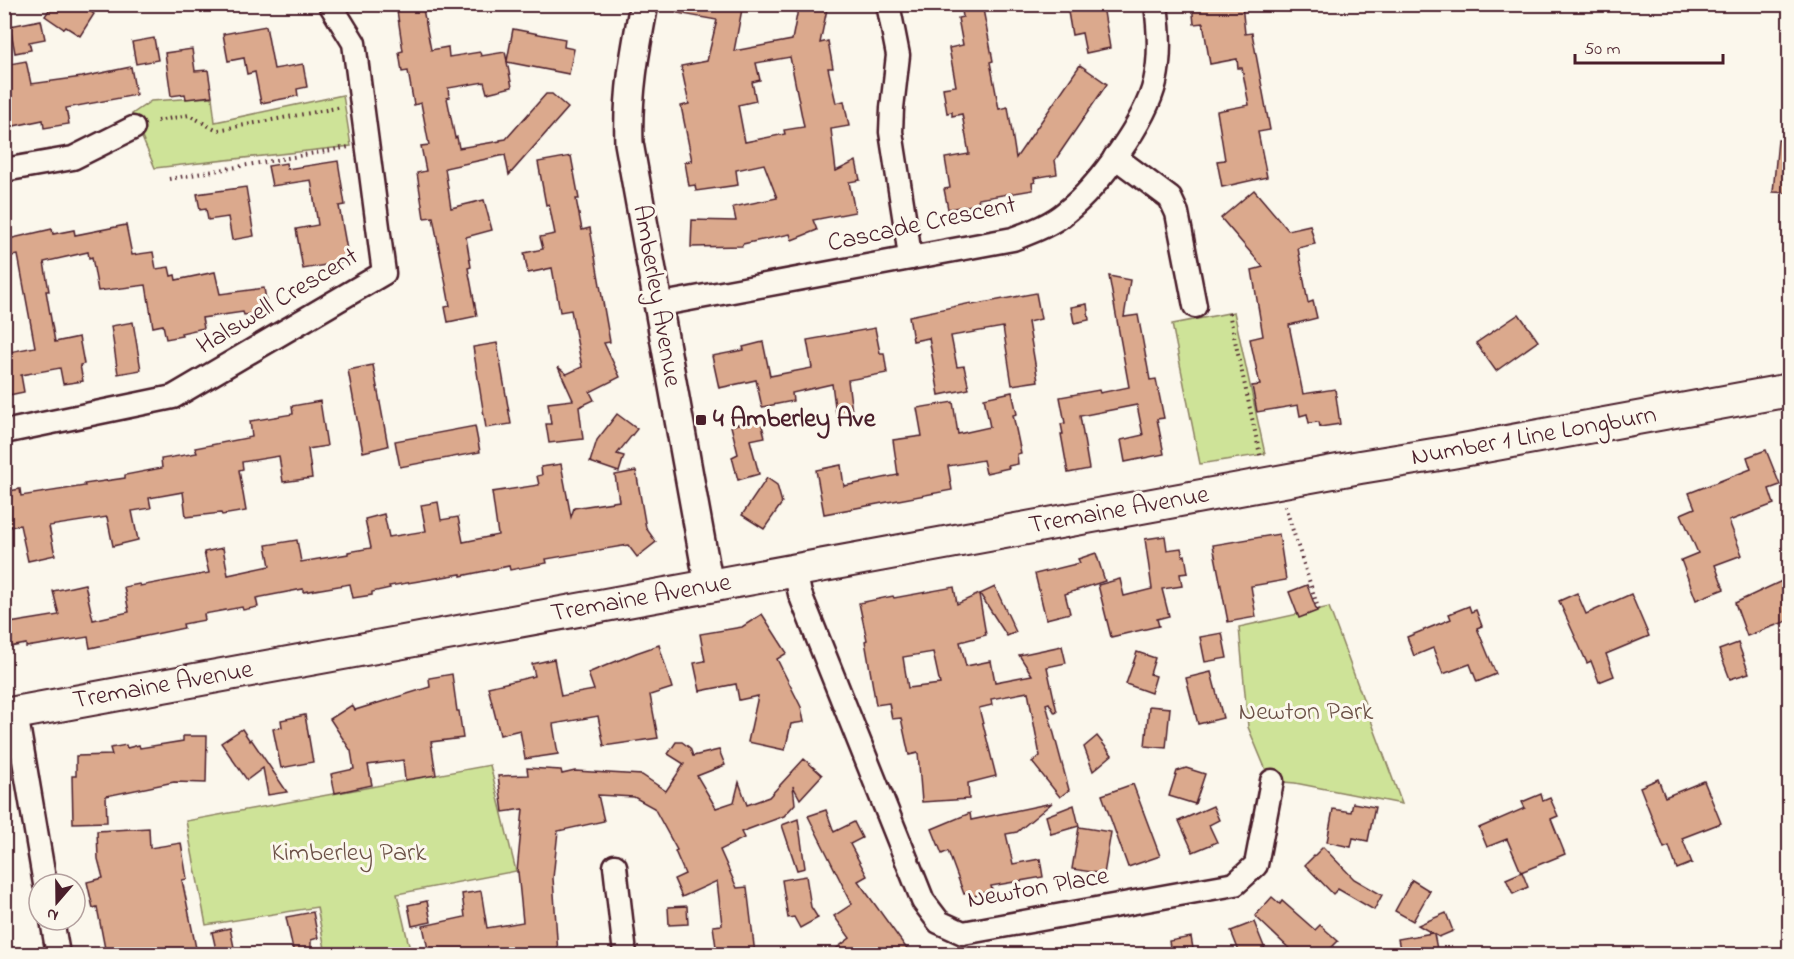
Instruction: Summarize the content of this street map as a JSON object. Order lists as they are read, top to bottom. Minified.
{"streets":{"main road":["Number 1 Line Longburn","Tremaine Avenue"],"street":["Cascade Crescent","Amberley Avenue","Halswell Crescent","Newton Place"]},"crossings":[["Cascade Crescent","Amberley Avenue"],["Amberley Avenue","Tremaine Avenue"],["Number 1 Line Longburn","Tremaine Avenue"],["Tremaine Avenue","Newton Place"]],"parks":["Newton Park","Kimberley Park"],"places":{"transit":["4 Amberley Ave"]},"scale_bar":"50 m","north":"bottom"}
